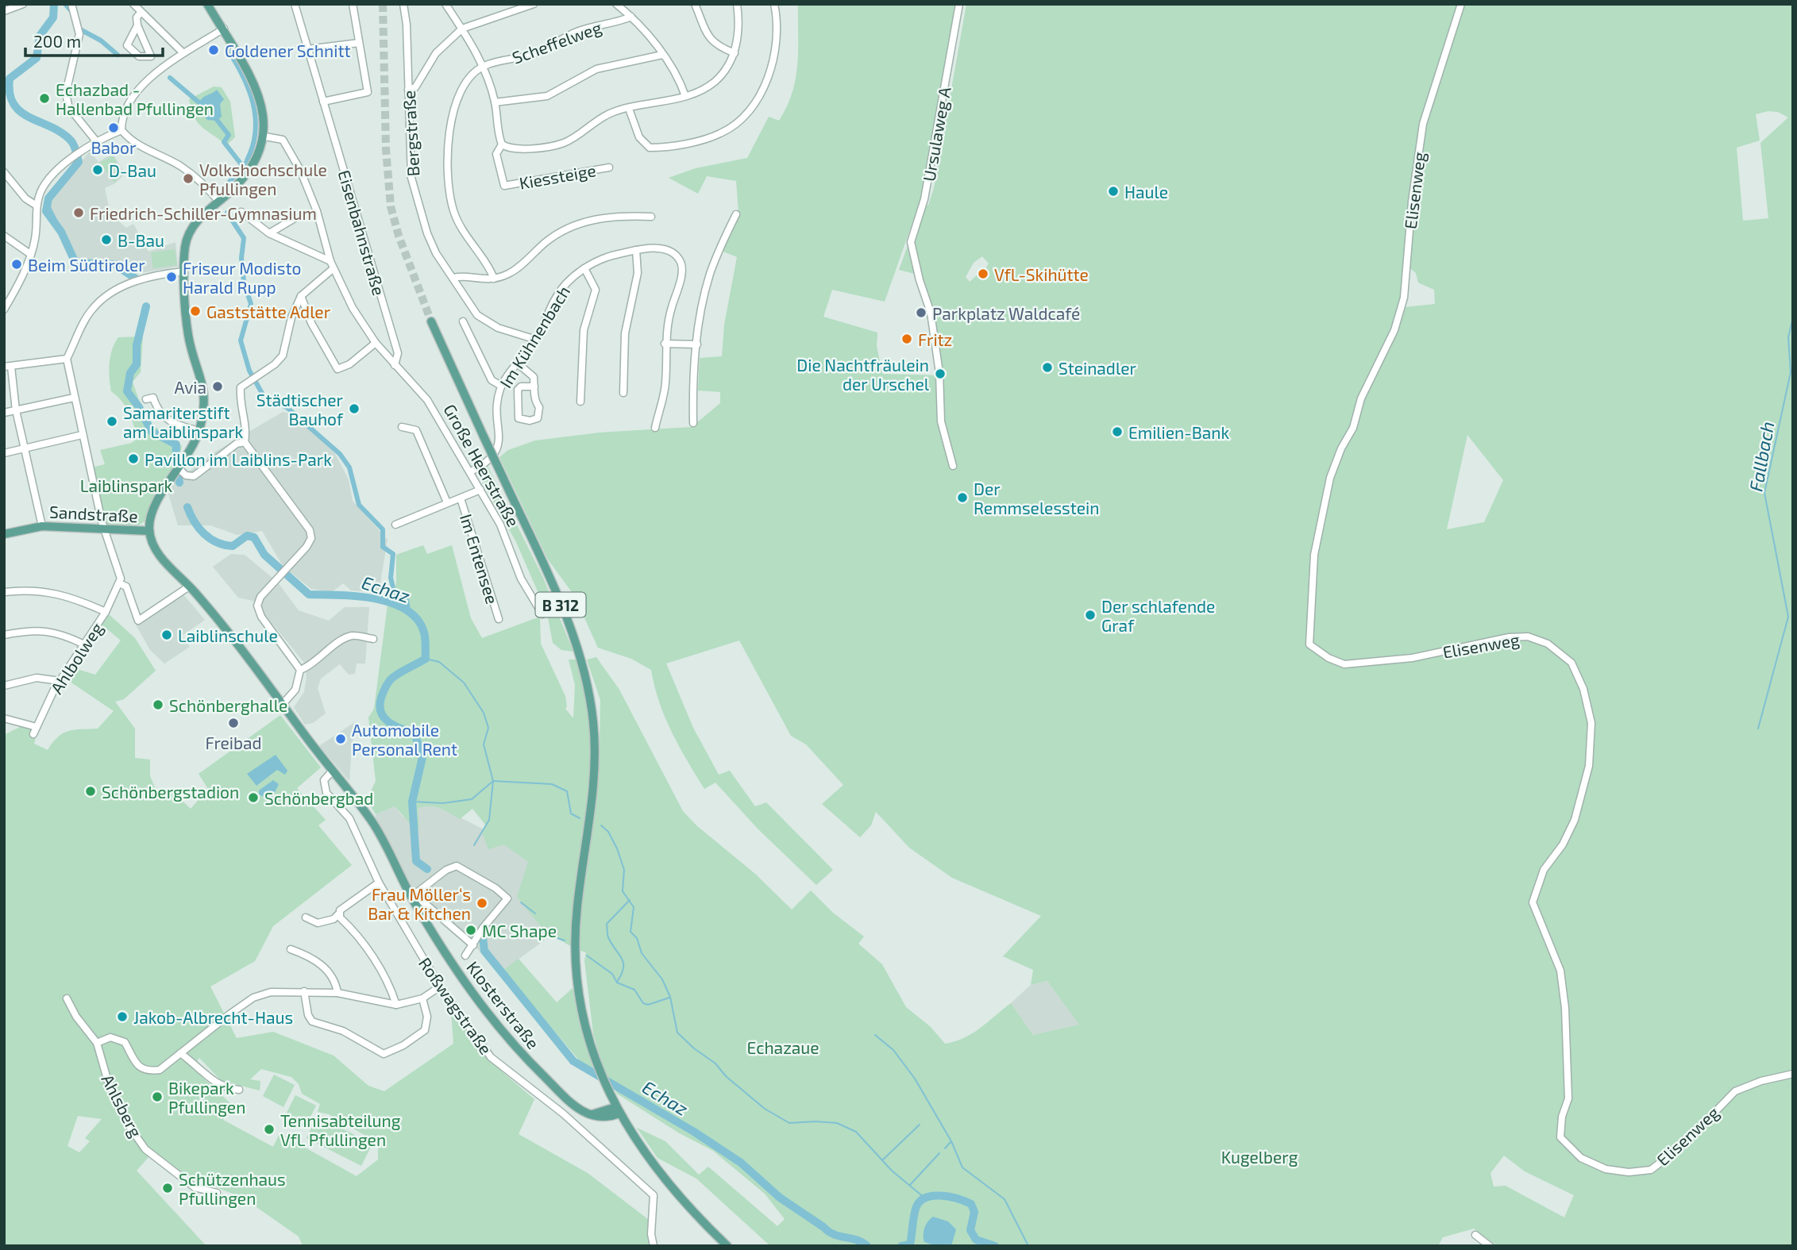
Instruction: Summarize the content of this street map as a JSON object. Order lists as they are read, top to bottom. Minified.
{"streets":{"main road":["Sandstraße","B 312","Klosterstraße"],"street":["Scheffelweg","Bergstraße","Ursulaweg A","Kiessteige","Elisenweg","Eisenbahnstraße","Im Kühnenbach","Große Heerstraße","Im Entensee","Ahlbolweg","Roßwagstraße","Ahlsberg"]},"crossings":[["Scheffelweg","Kiessteige"],["Bergstraße","Im Kühnenbach"],["Eisenbahnstraße","Große Heerstraße"],["Im Kühnenbach","Große Heerstraße"],["Sandstraße","Klosterstraße"],["Klosterstraße","Roßwagstraße"]],"water":["Fallbach","Echaz"],"parks":["Laiblinspark","Echazaue","Kugelberg"],"places":["Goldener Schnitt","Echazbad - Hallenbad Pfullingen","Babor","D-Bau","Volkshochschule Pfullingen","Haule","Friedrich-Schiller-Gymnasium","B-Bau","Beim Südtiroler","VfL-Skihütte","Friseur Modisto Harald Rupp","Gaststätte Adler","Parkplatz Waldcafé","Fritz","Steinadler","Die Nachtfräulein der Urschel","Avia","Städtischer Bauhof","Samariterstift am Laiblinspark","Emilien-Bank","Pavillon im Laiblins-Park","Der Remmselesstein","Der schlafende Graf","Laiblinschule","Schönberghalle","Freibad","Automobile Personal Rent","Schönbergstadion","Schönbergbad","Frau Möller‘s Bar & Kitchen","MC Shape","Jakob-Albrecht-Haus","Bikepark Pfullingen","Tennisabteilung VfL Pfullingen","Schützenhaus Pfullingen"],"scale_bar":"200 m"}
